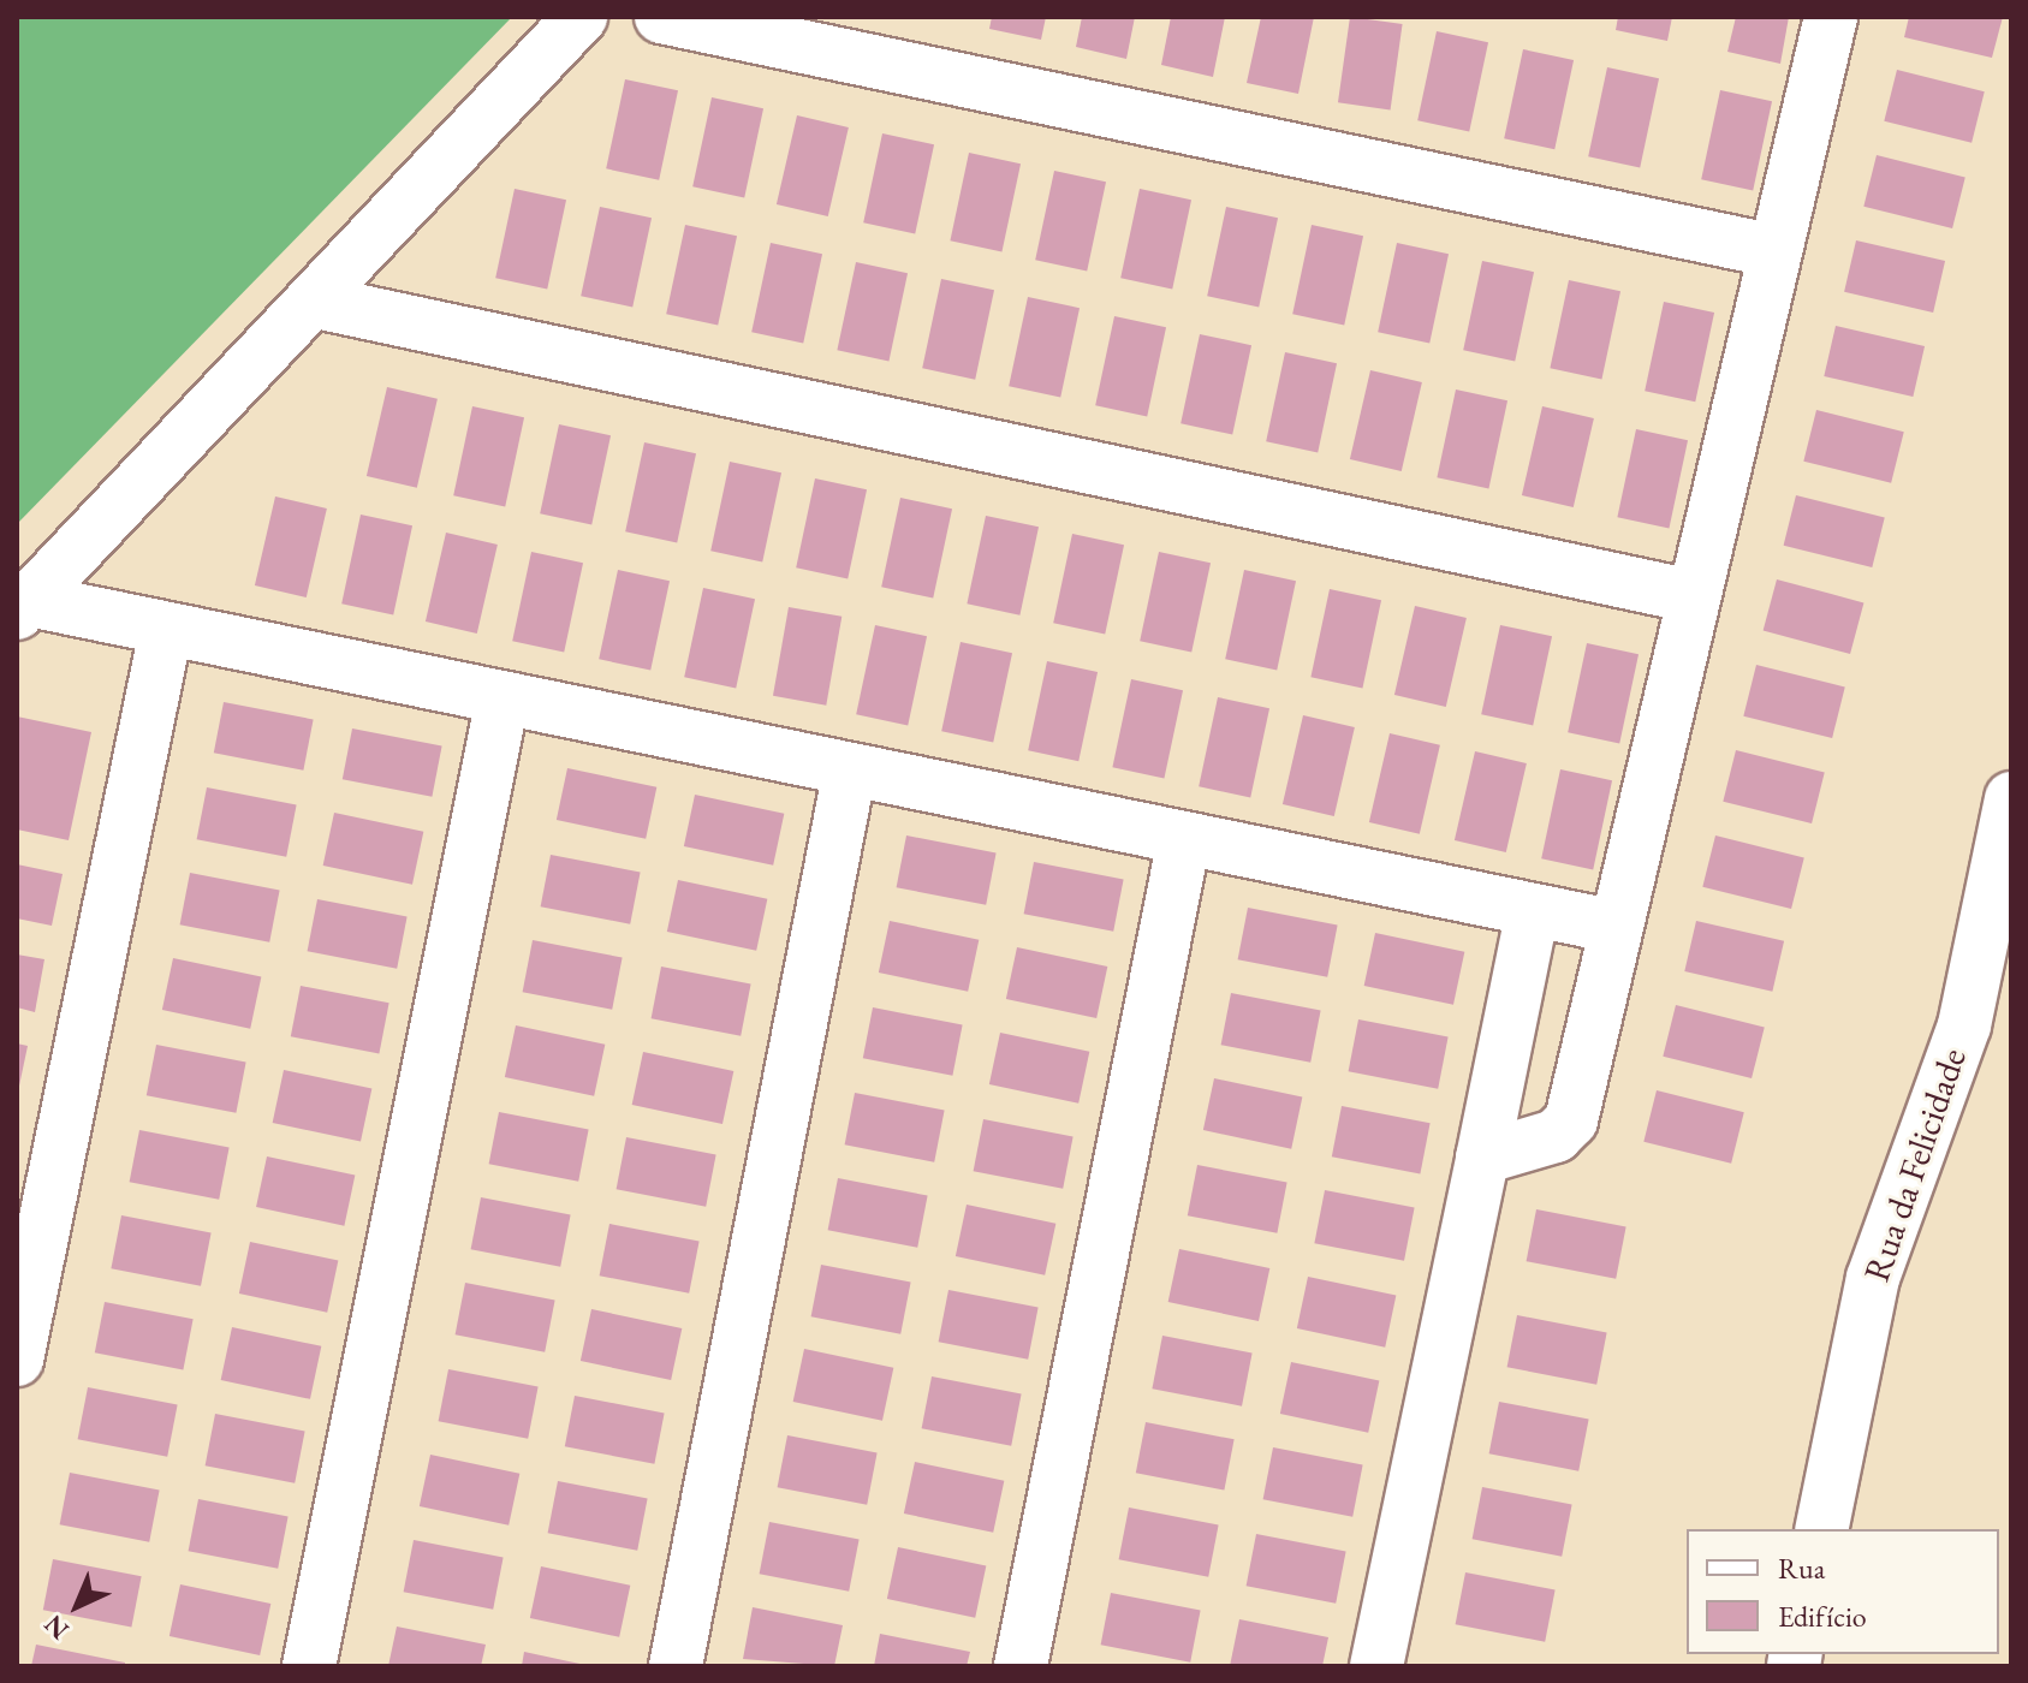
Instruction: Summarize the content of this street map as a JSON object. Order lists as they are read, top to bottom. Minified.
{"streets":{"street":["Rua da Felicidade"]},"legend":["Rua","Edifício"],"north":"bottom left"}
